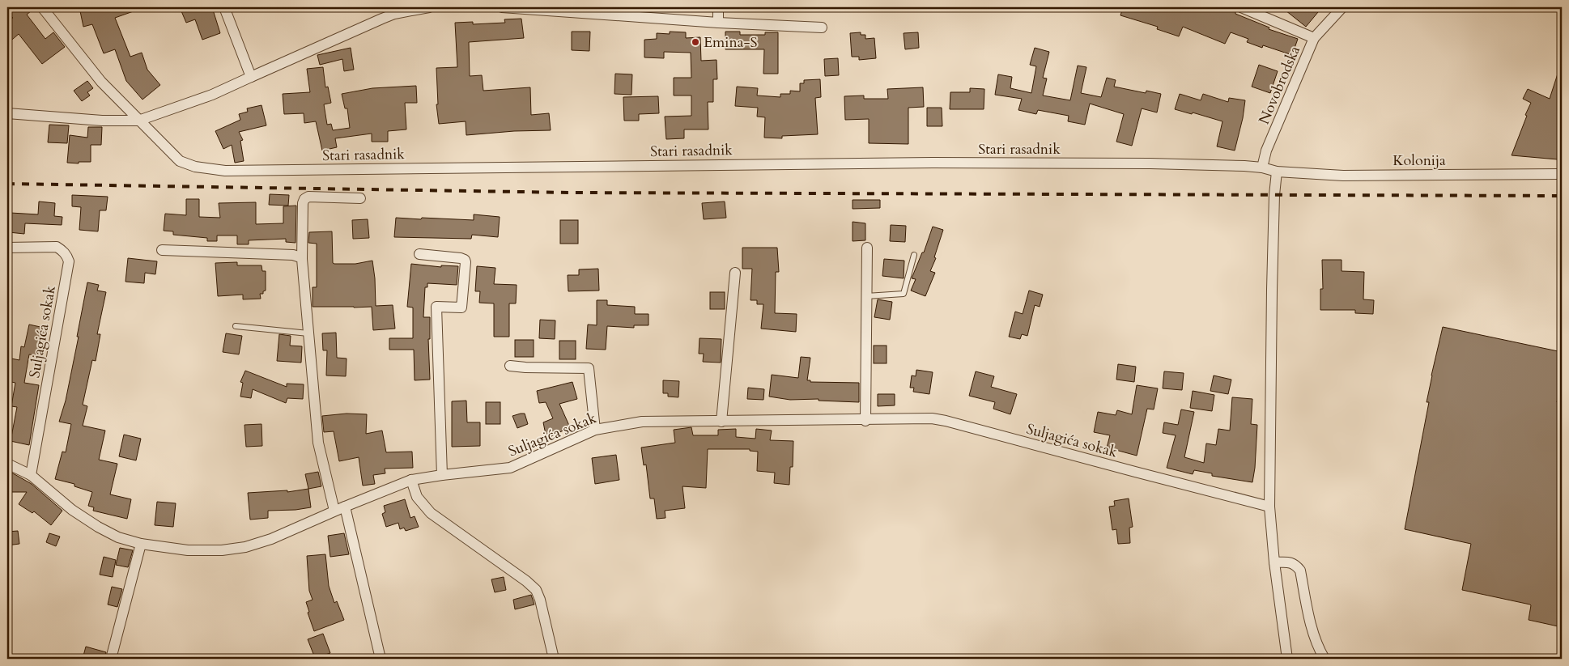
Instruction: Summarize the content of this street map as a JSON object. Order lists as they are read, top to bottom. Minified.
{"streets":{"street":["Novobrodska","Stari rasadnik","Kolonija","Suljagića sokak"]},"crossings":[["Novobrodska","Stari rasadnik"]],"places":["Emina-S"]}
